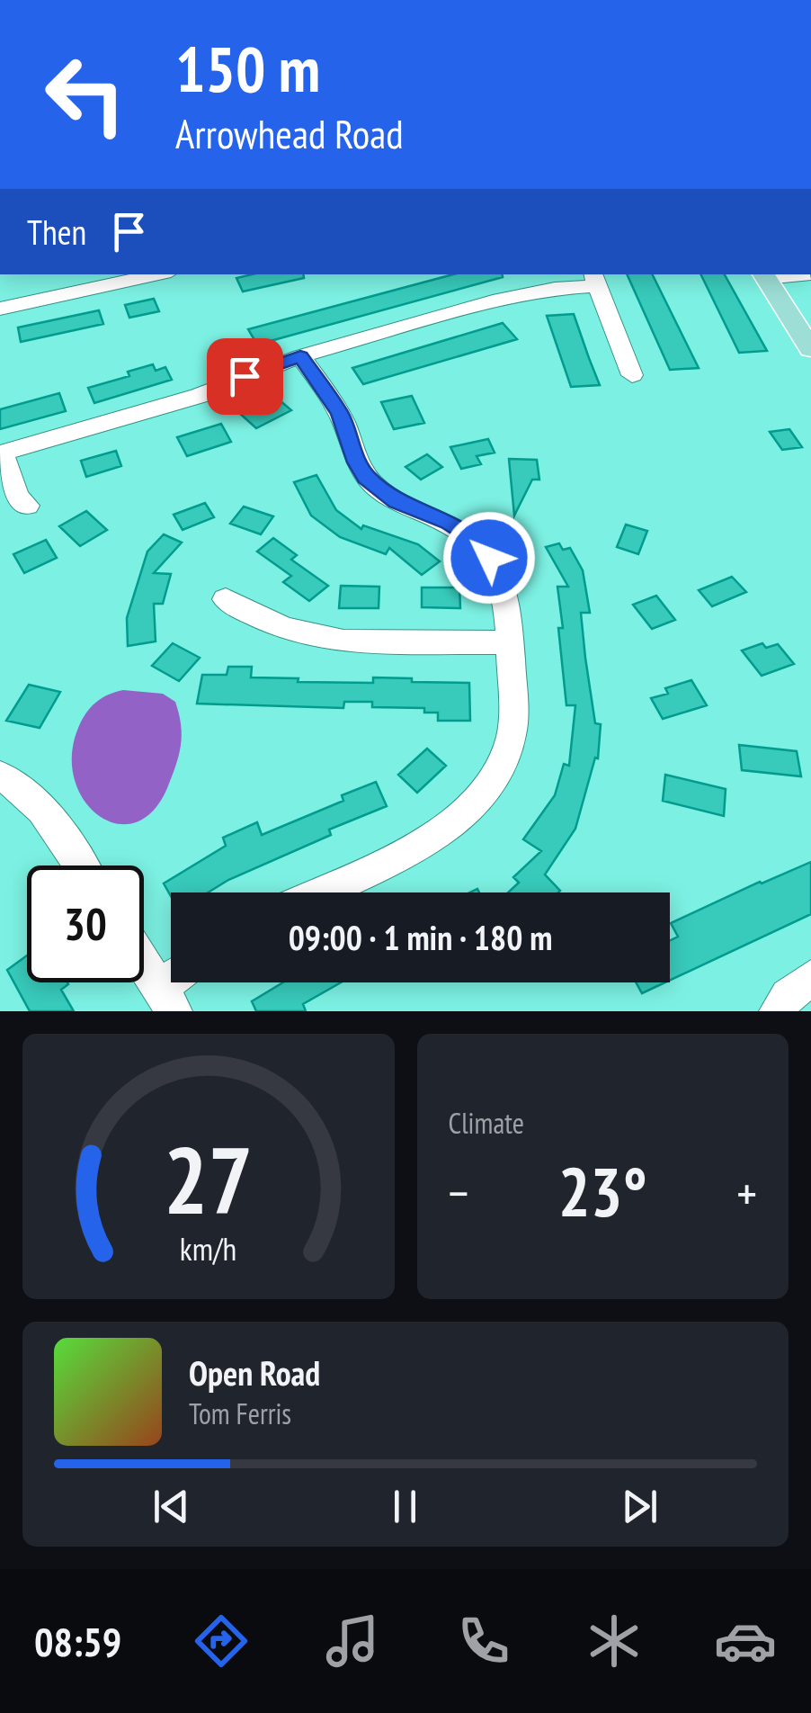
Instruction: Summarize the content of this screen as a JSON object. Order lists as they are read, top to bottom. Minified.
{"page":{"turn":["150 m","Arrowhead Road"],"then":"Then","limit":"30","trip":"09:00 · 1 min · 180 m","tile":"Climate","heat":["−","23°","+"],"song":["Open Road","Tom Ferris"],"tabs":"08:59","gauge":["27","km/h"]}}
